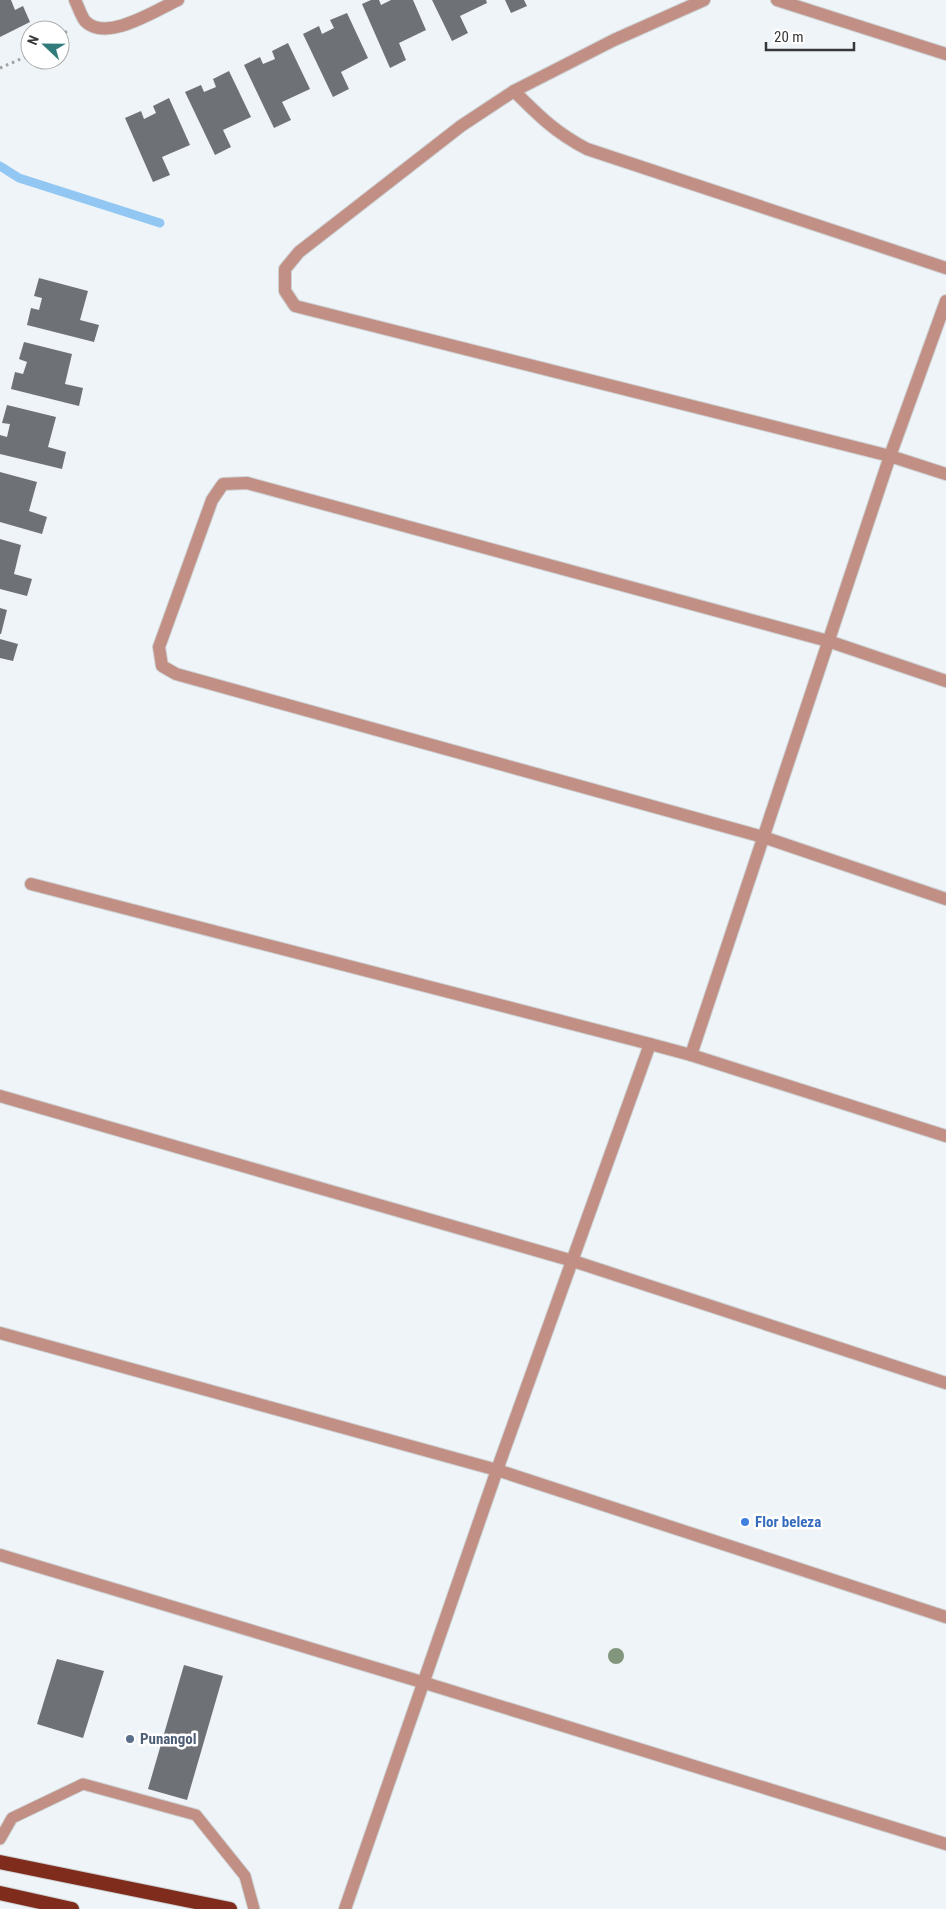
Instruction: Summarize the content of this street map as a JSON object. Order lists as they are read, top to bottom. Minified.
{"places":["Flor beleza","Punangol"],"scale_bar":"20 m","north":"left"}
